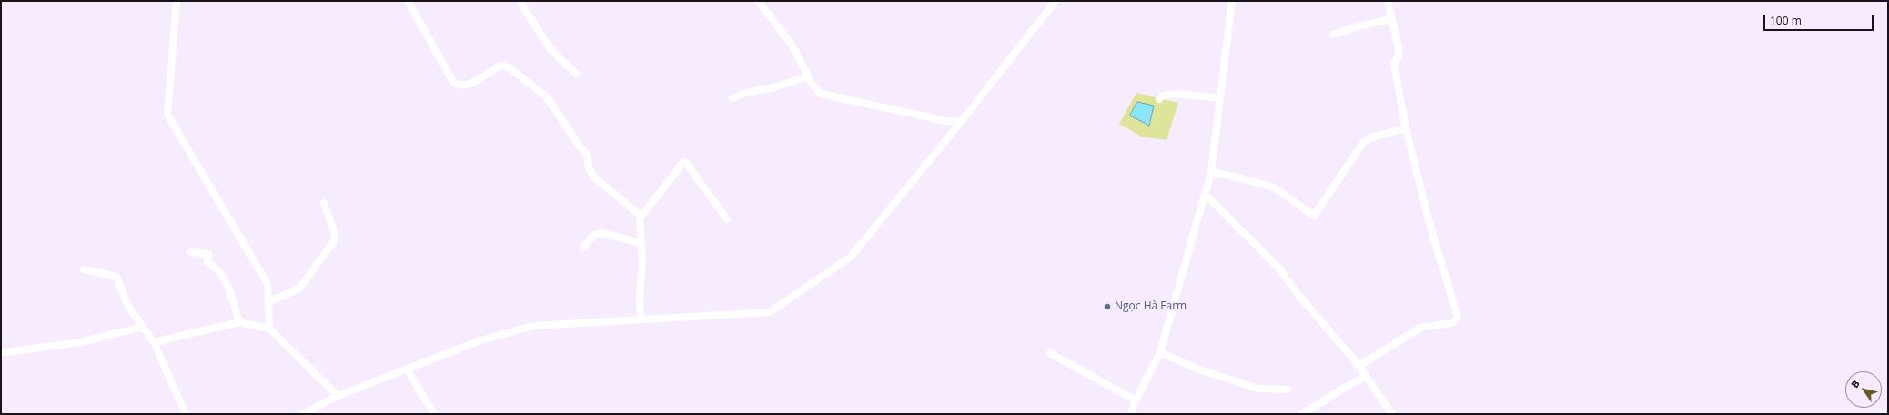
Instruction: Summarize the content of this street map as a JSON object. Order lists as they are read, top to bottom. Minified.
{"places":["Ngọc Hà Farm"],"scale_bar":"100 m","north":"top left"}
